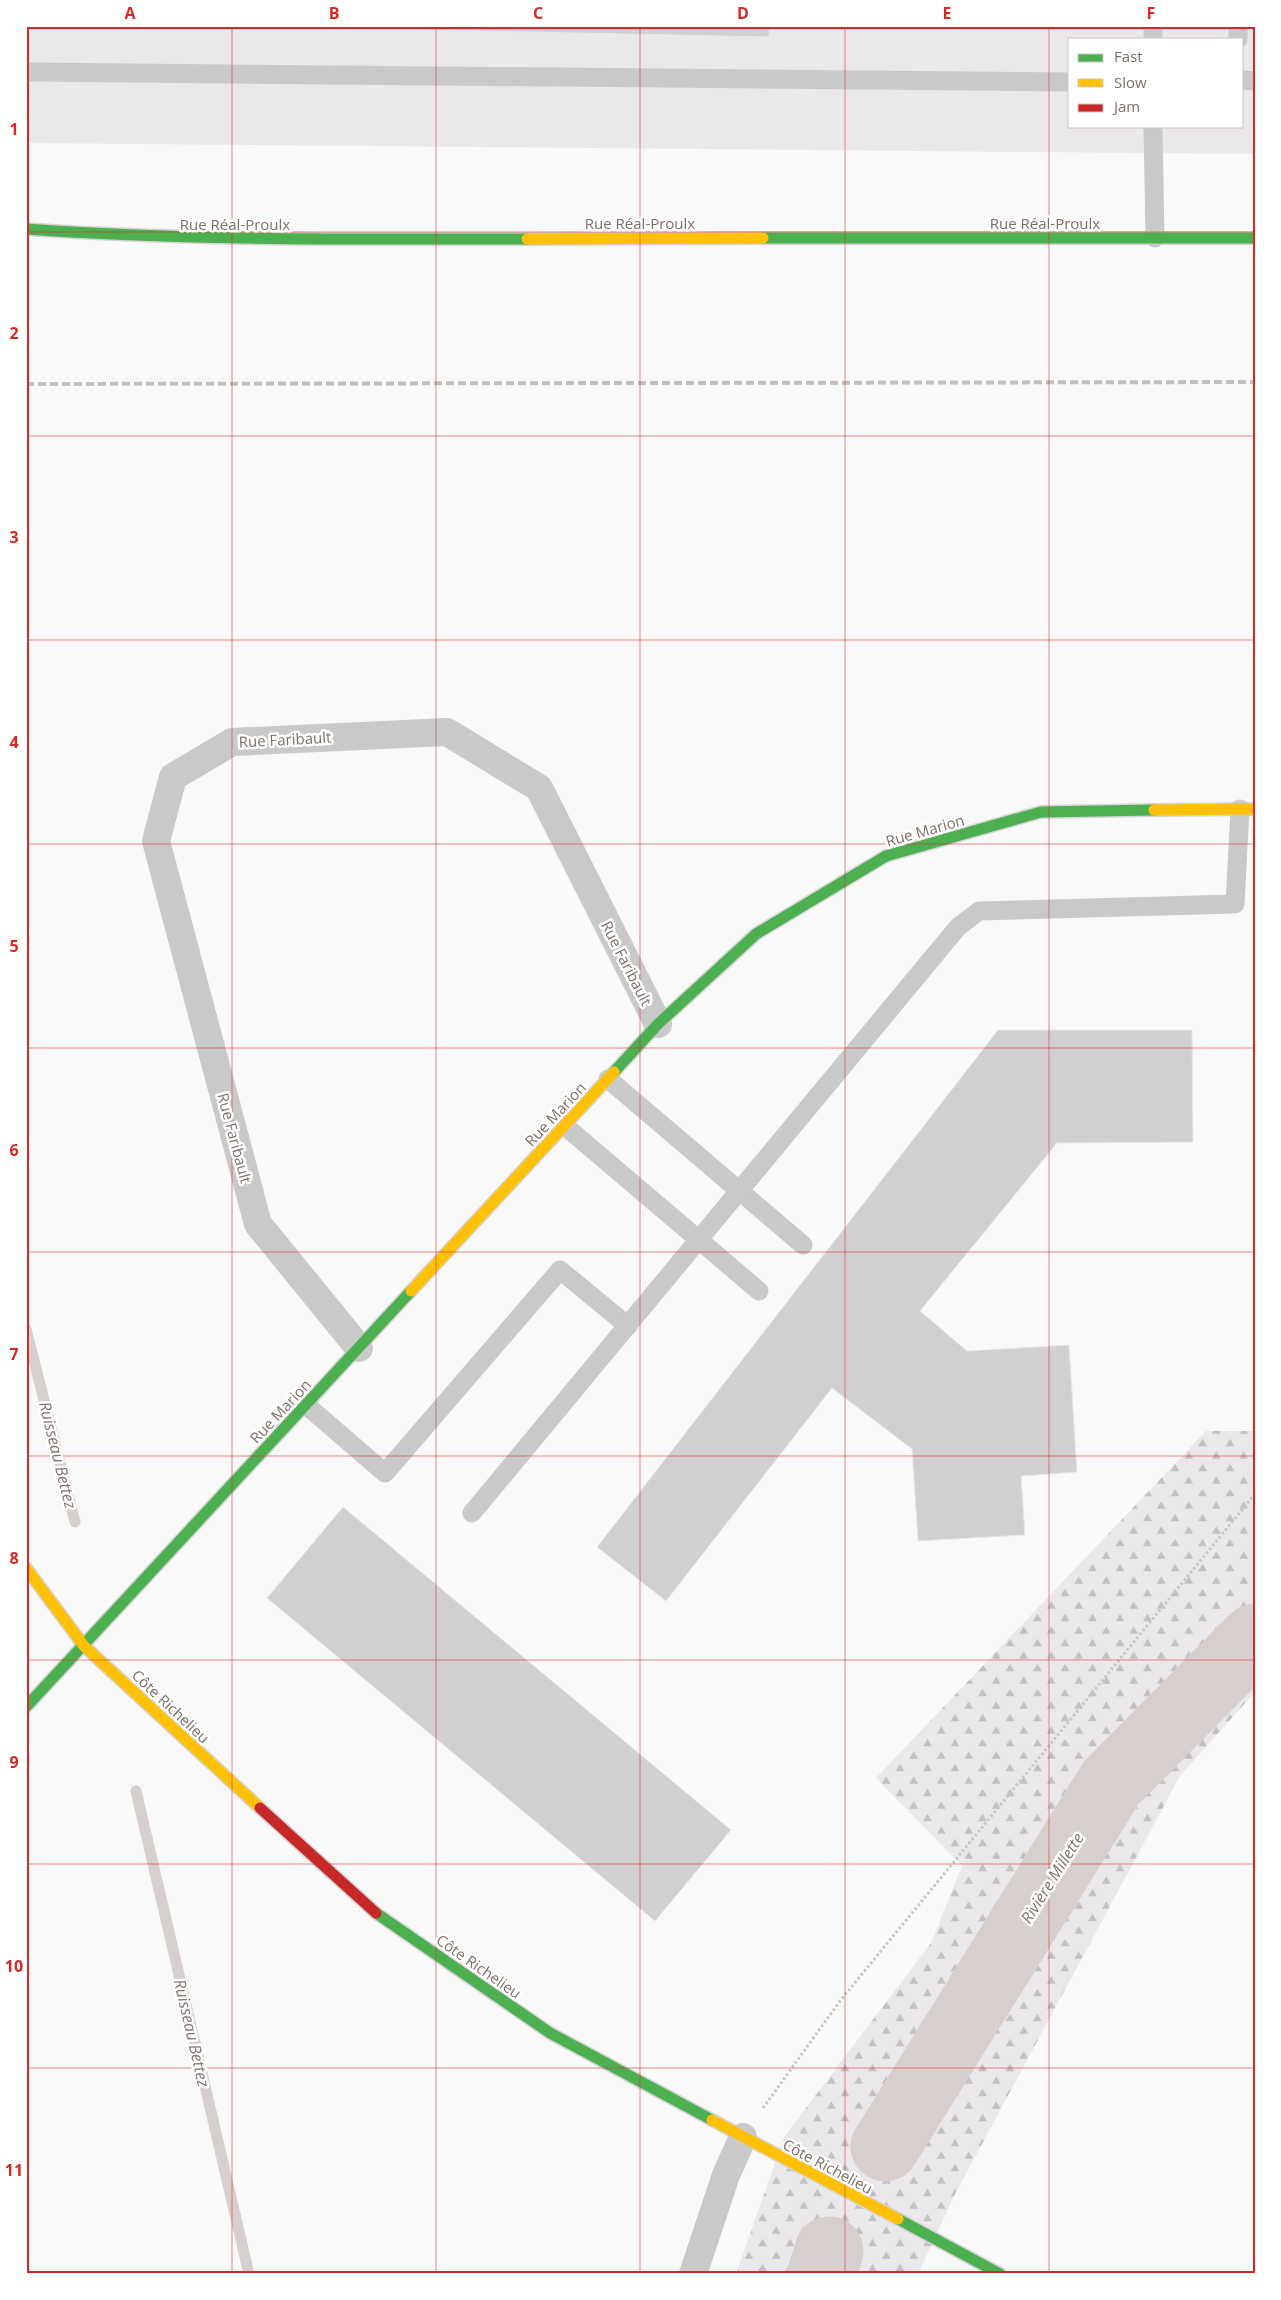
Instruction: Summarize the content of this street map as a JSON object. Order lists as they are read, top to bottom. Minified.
{"streets":{"street":["Rue Réal-Proulx","Rue Faribault","Rue Marion","Côte Richelieu"]},"crossings":[["Rue Faribault","Rue Marion"],["Rue Marion","Côte Richelieu"]],"water":["Ruisseau Bettez","Rivière Millette"],"legend":["Fast","Slow","Jam"],"grid":{"columns":["A","B","C","D","E","F"],"rows":["1","2","3","4","5","6","7","8","9","10","11"]}}
